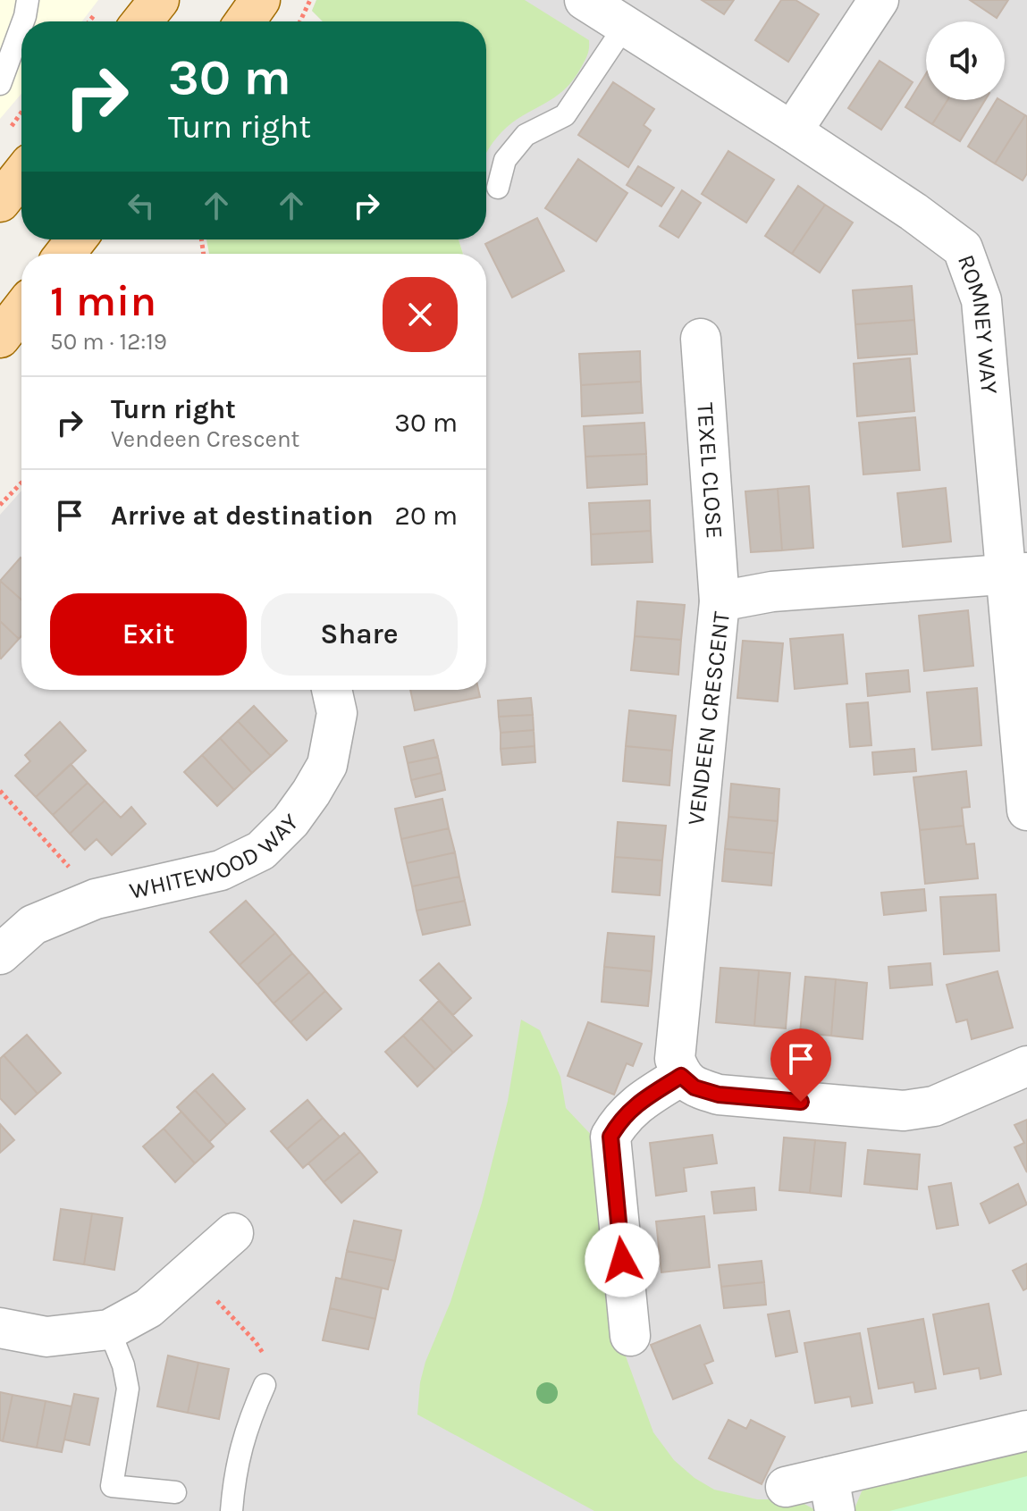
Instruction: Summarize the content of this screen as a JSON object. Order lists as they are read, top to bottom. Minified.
{"streets":{"street":["ROMNEY WAY","TEXEL CLOSE","VENDEEN CRESCENT","WHITEWOOD WAY"]},"crossings":[["ROMNEY WAY","VENDEEN CRESCENT"],["TEXEL CLOSE","VENDEEN CRESCENT"]],"page":{"turn":["30 m","Turn right"],"heading":["1 min","50 m · 12:19"],"list":[{"name":"Turn right","note":"Vendeen Crescent","value":"30 m"},{"name":"Arrive at destination","value":"20 m"}],"buttons":["Exit","Share"]}}
